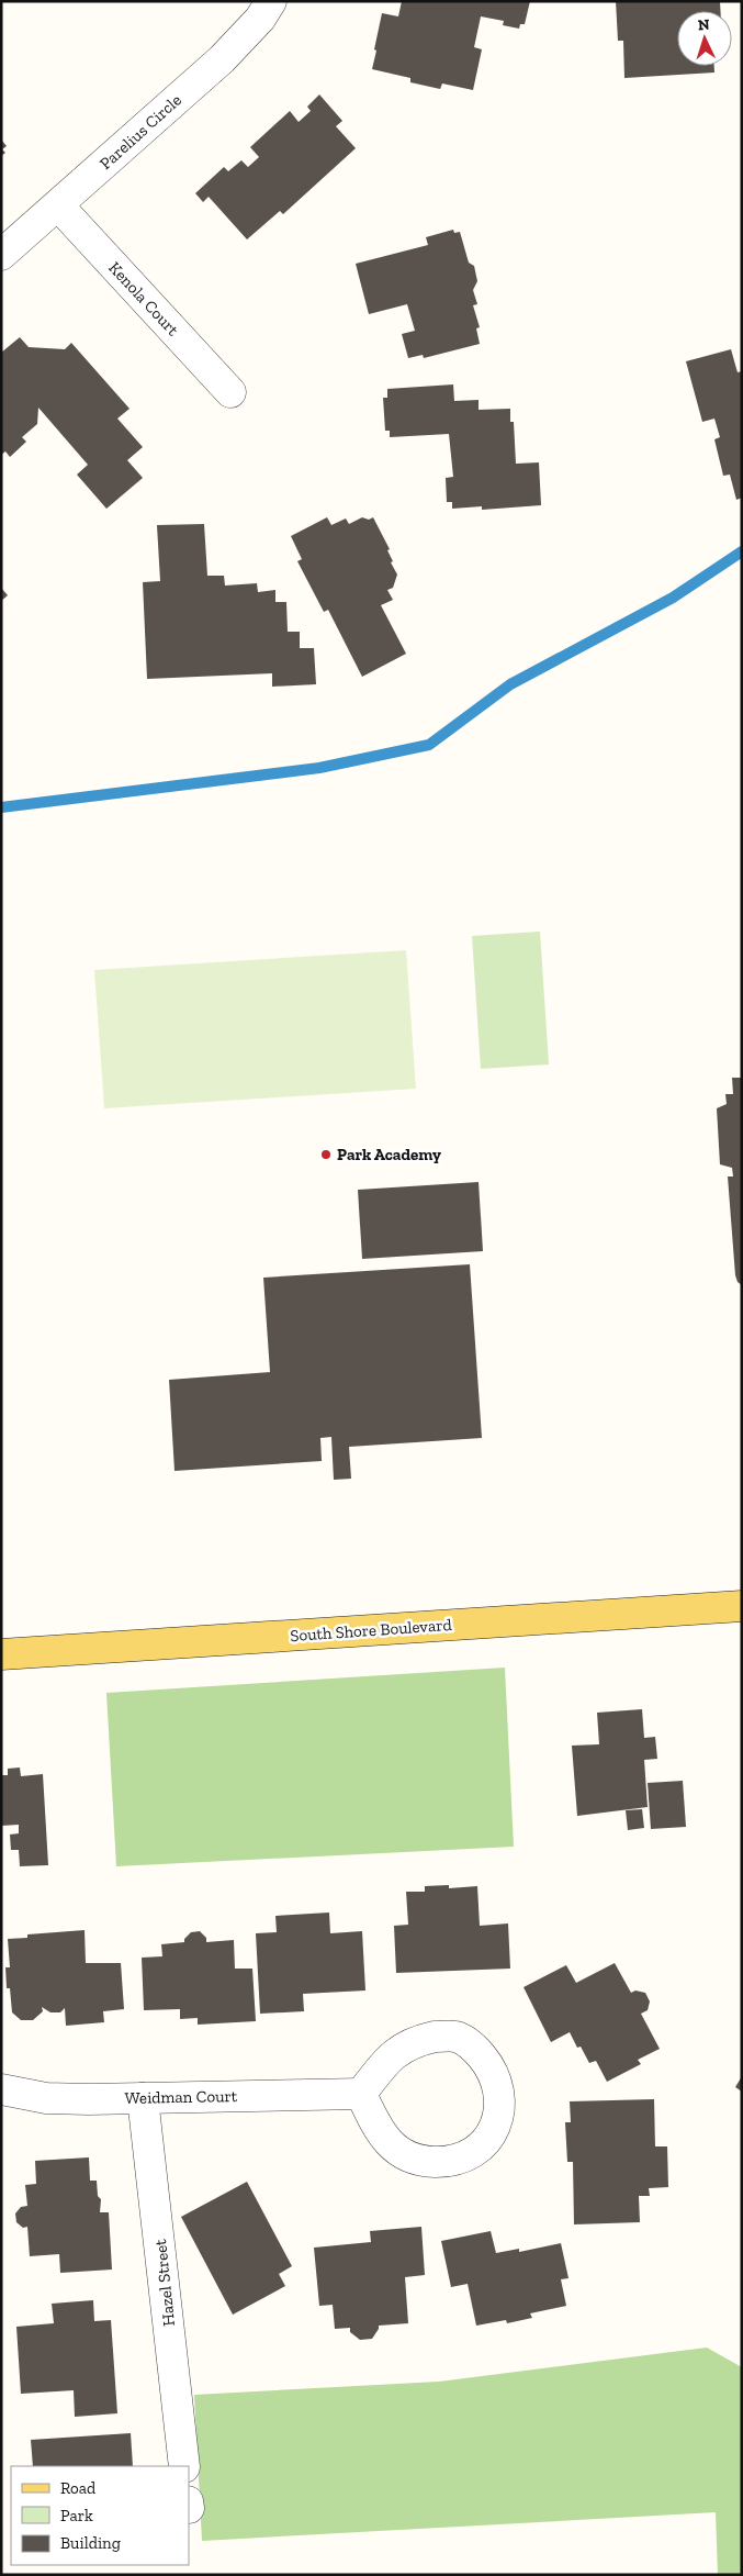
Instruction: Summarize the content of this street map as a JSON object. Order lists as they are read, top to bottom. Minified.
{"streets":{"main road":["South Shore Boulevard"],"street":["Parelius Circle","Kenola Court","Weidman Court","Hazel Street"]},"crossings":[["Parelius Circle","Kenola Court"],["Weidman Court","Hazel Street"]],"places":["Park Academy"],"legend":["Road","Park","Building"],"north":"top"}
